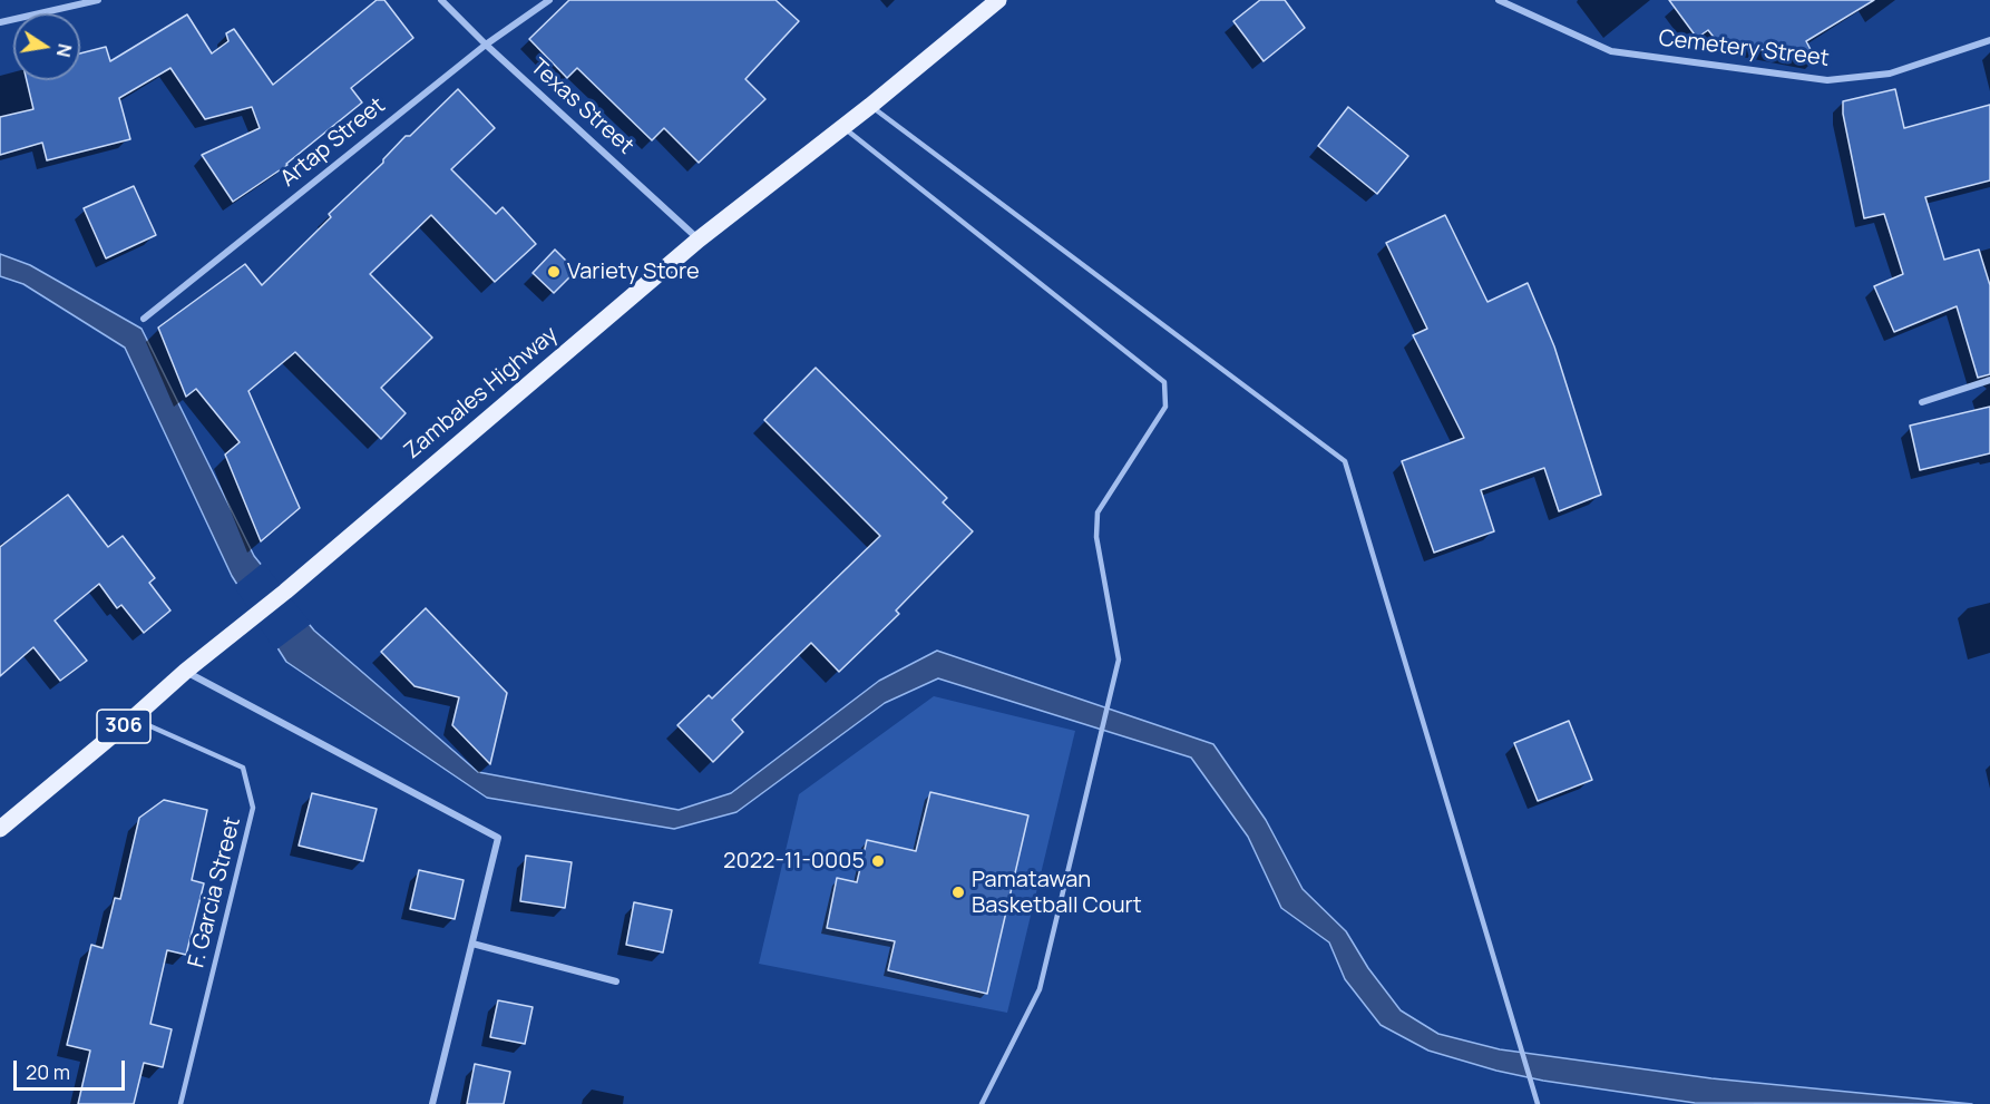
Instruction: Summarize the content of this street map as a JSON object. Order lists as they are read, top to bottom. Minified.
{"streets":{"main road":["Zambales Highway","306"],"street":["Cemetery Street","Texas Street","Artap Street"],"lane":["F. Garcia Street"]},"crossings":[["Texas Street","Artap Street"],["Texas Street","Zambales Highway"],["Zambales Highway","F. Garcia Street"]],"places":["Variety Store","2022-11-0005","Pamatawan Basketball Court"],"scale_bar":"20 m","north":"right"}
